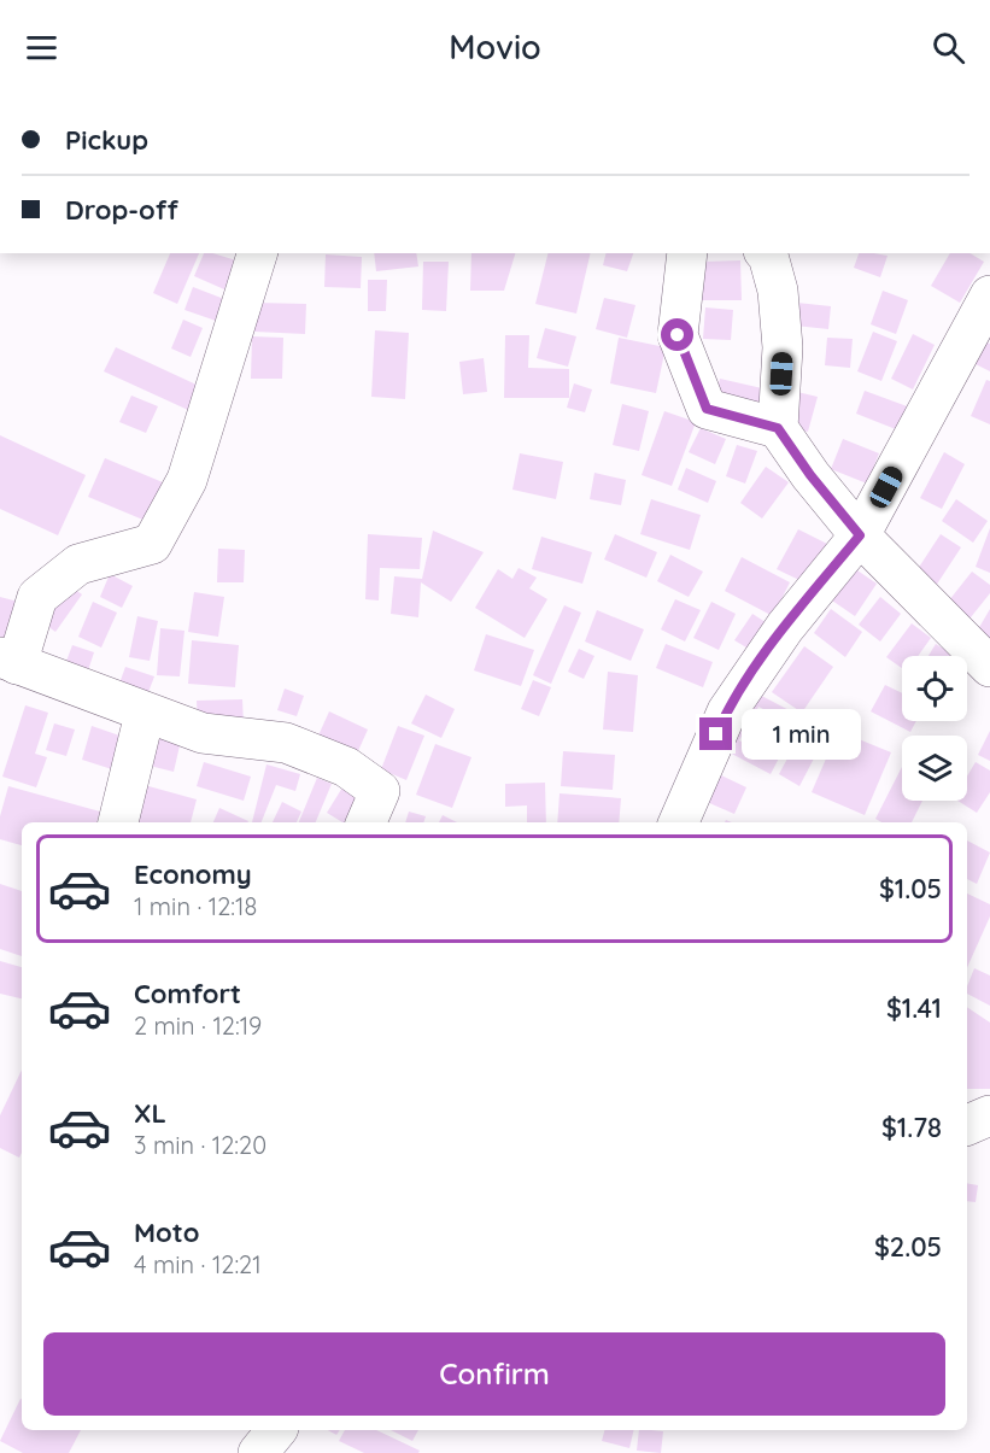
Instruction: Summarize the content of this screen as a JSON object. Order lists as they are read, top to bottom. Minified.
{"page":{"header":"Movio","banner":["Pickup","Drop-off"],"bubble":"1 min","list":[{"name":"Economy","note":"1 min · 12:18","value":"$1.05"},{"name":"Comfort","note":"2 min · 12:19","value":"$1.41"},{"name":"XL","note":"3 min · 12:20","value":"$1.78"},{"name":"Moto","note":"4 min · 12:21","value":"$2.05"}],"buttons":"Confirm"}}
